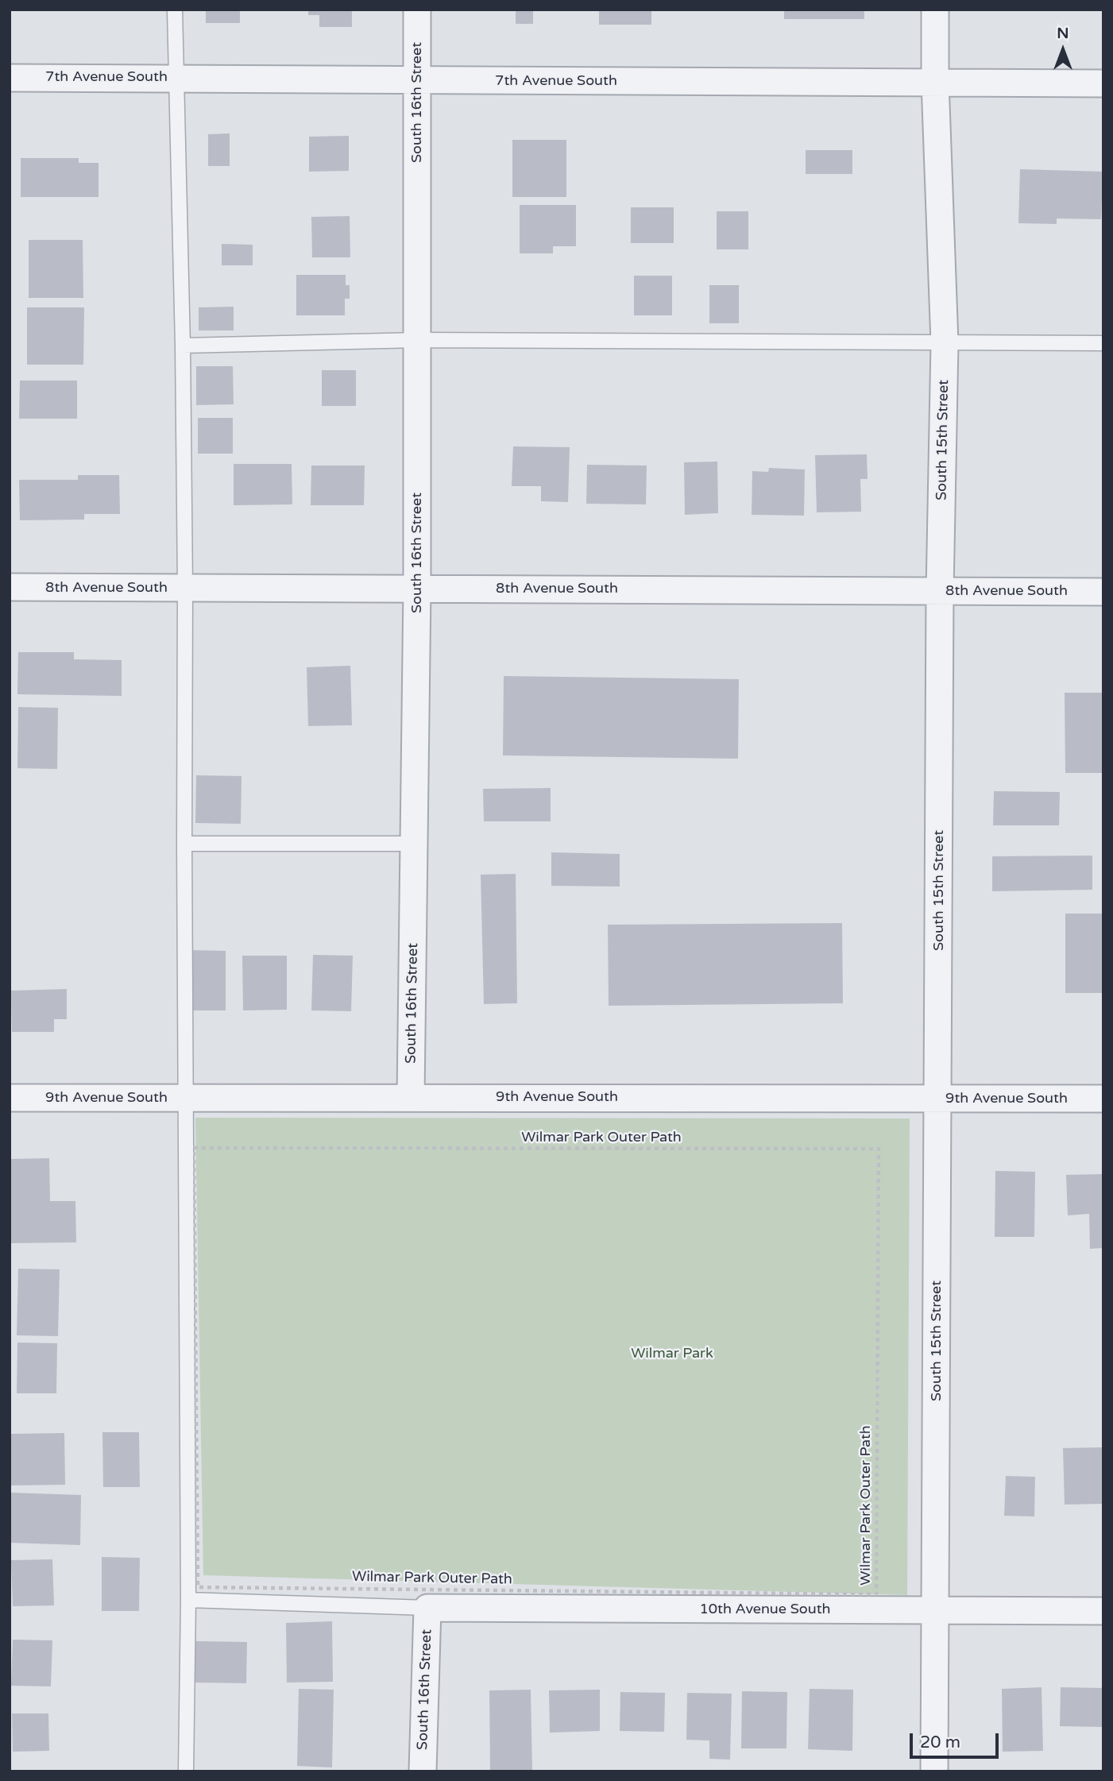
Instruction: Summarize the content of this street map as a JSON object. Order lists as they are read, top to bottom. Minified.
{"streets":{"street":["7th Avenue South","South 16th Street","South 15th Street","8th Avenue South","9th Avenue South","10th Avenue South"],"path":["Wilmar Park Outer Path"]},"crossings":[["7th Avenue South","South 16th Street"],["7th Avenue South","South 15th Street"],["South 16th Street","8th Avenue South"],["South 16th Street","9th Avenue South"],["South 16th Street","10th Avenue South"],["South 15th Street","8th Avenue South"],["South 15th Street","9th Avenue South"],["South 15th Street","10th Avenue South"]],"parks":["Wilmar Park"],"scale_bar":"20 m","north":"top"}
